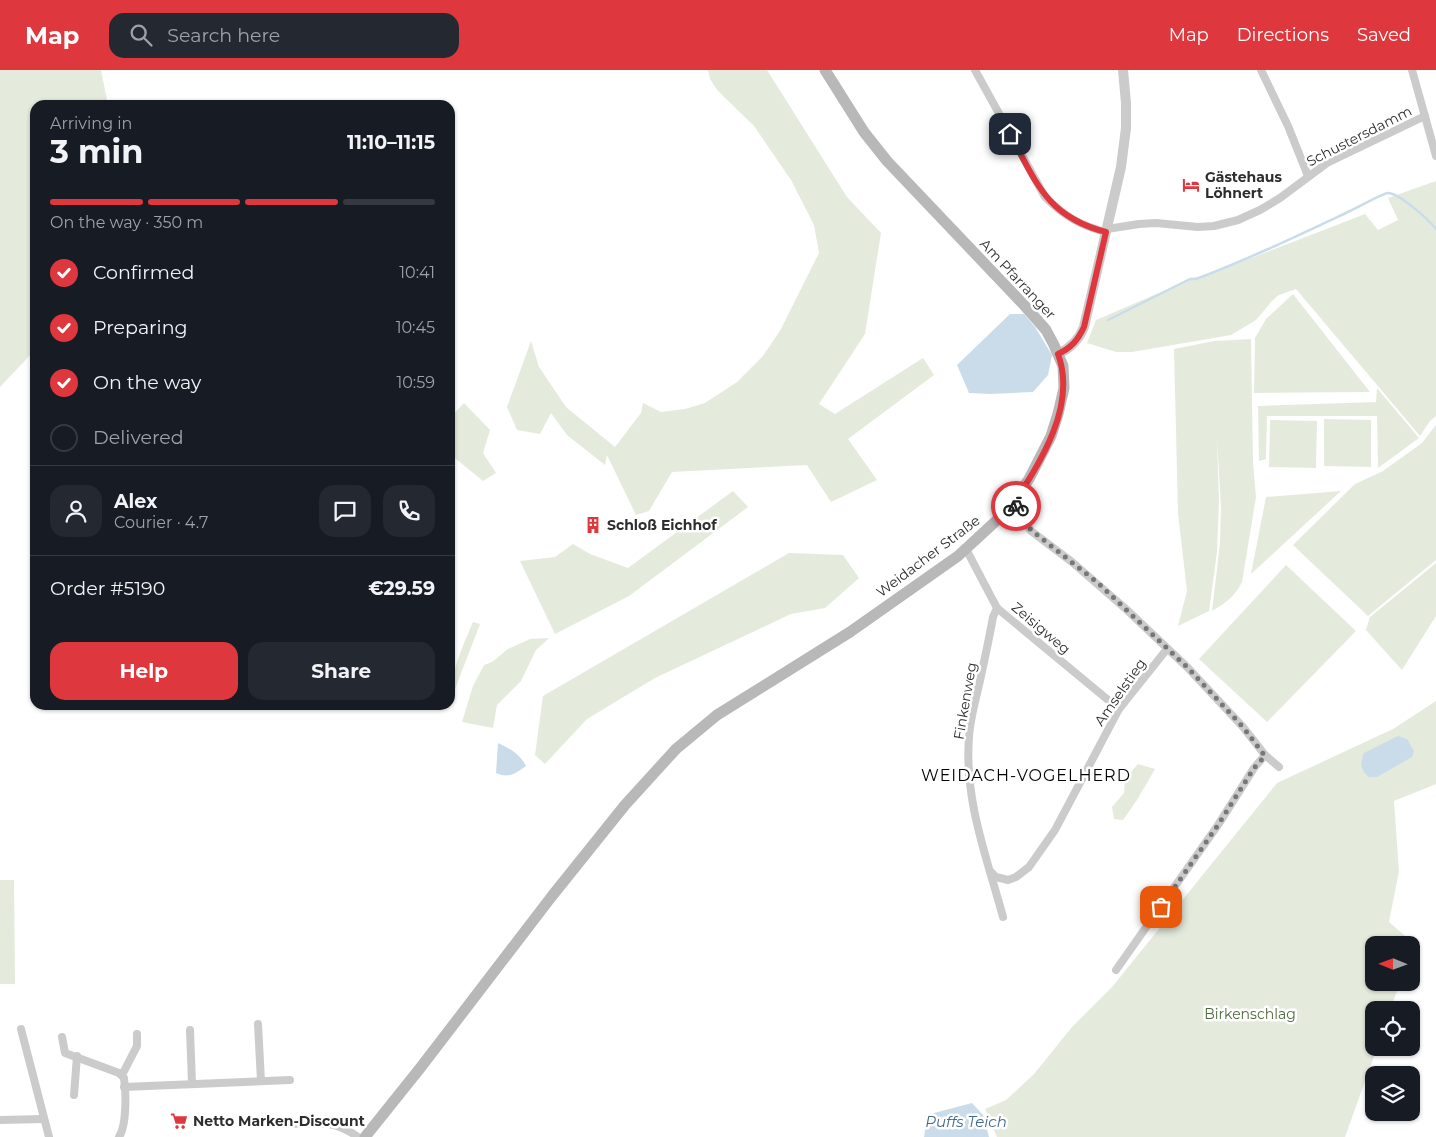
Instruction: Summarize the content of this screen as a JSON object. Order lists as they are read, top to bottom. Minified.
{"streets":{"main road":["Am Pfarranger","Weidacher Straße"],"street":["Schustersdamm","Zeisigweg","Amselstieg","Finkenweg"]},"crossings":[["Am Pfarranger","Weidacher Straße"],["Weidacher Straße","Zeisigweg"],["Zeisigweg","Amselstieg"],["Zeisigweg","Finkenweg"],["Amselstieg","Finkenweg"]],"districts":["WEIDACH-VOGELHERD"],"water":["Puffs Teich"],"parks":["Birkenschlag"],"places":{"hotel":["Gästehaus Löhnert"],"building":["Schloß Eichhof"],"supermarket":["Netto Marken-Discount"]},"north":"left","page":{"header":"Map","search":"Search here","nav":["Map","Directions","Saved"],"heading":["3 min","Arriving in","11:10–11:15"],"panel":["Alex","Courier · 4.7","Order #5190","€29.59"],"bar":"On the way · 350 m","list":[["Confirmed","10:41"],["Preparing","10:45"],["On the way","10:59"],"Delivered"],"buttons":["Help","Share"]}}
